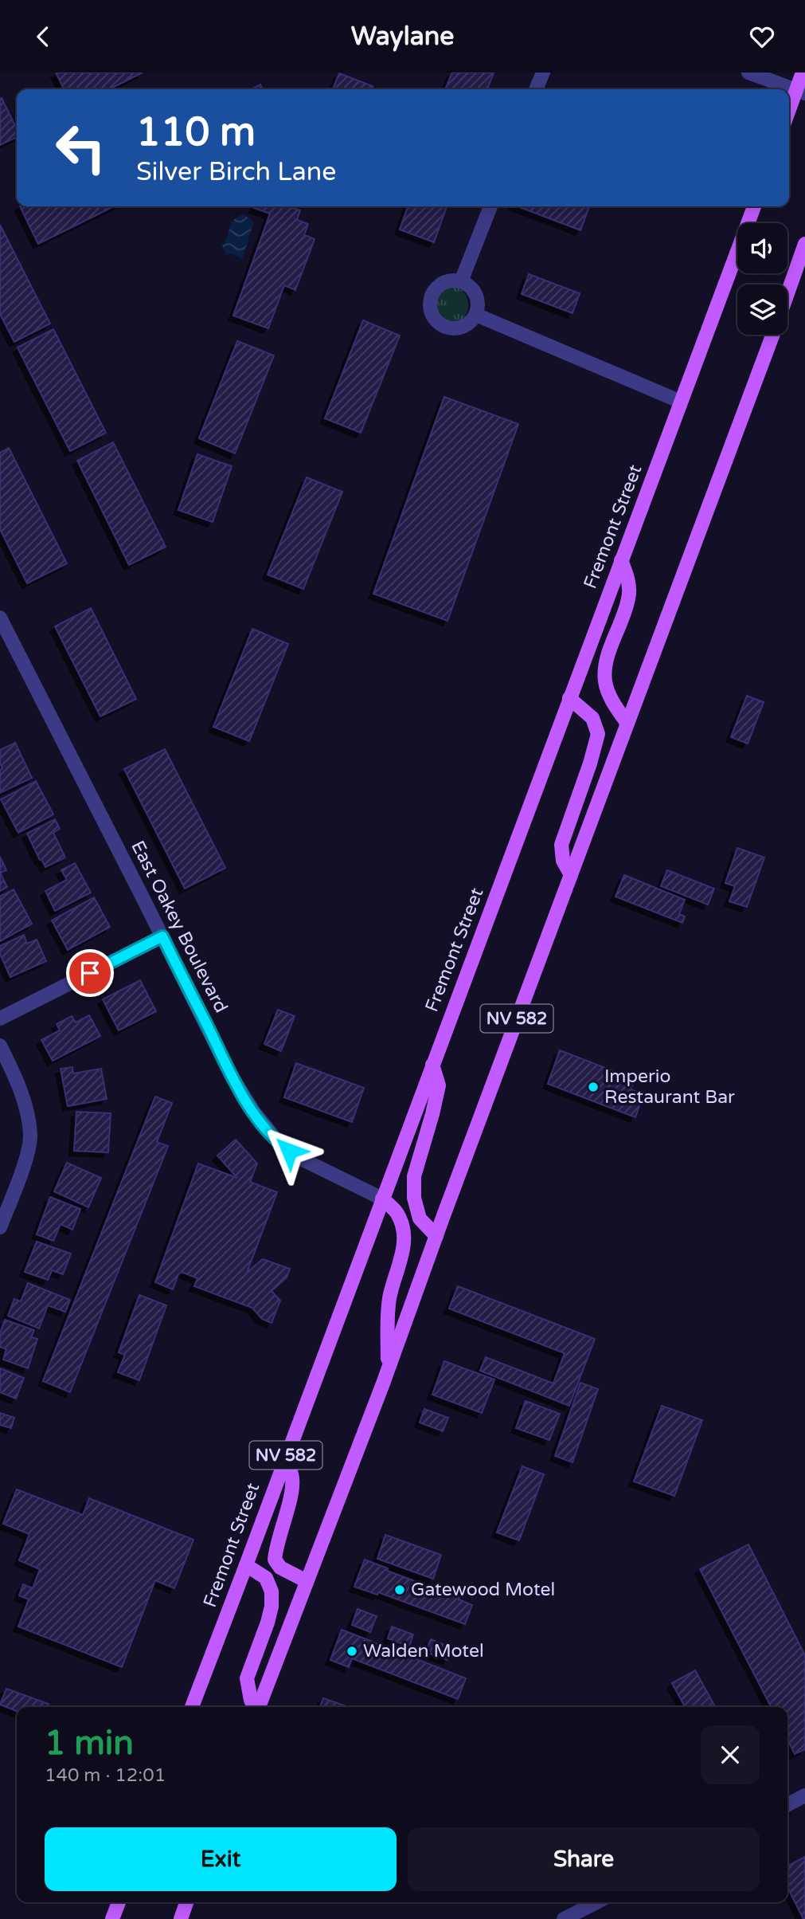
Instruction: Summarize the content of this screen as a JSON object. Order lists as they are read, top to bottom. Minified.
{"streets":{"main road":["Fremont Street","NV 582"],"street":["East Oakey Boulevard"]},"crossings":[["Fremont Street","East Oakey Boulevard"]],"places":["Imperio Restaurant Bar","Gatewood Motel","Walden Motel"],"page":{"header":"Waylane","turn":["110 m","Silver Birch Lane"],"heading":["1 min","140 m · 12:01"],"buttons":["Exit","Share"]}}
